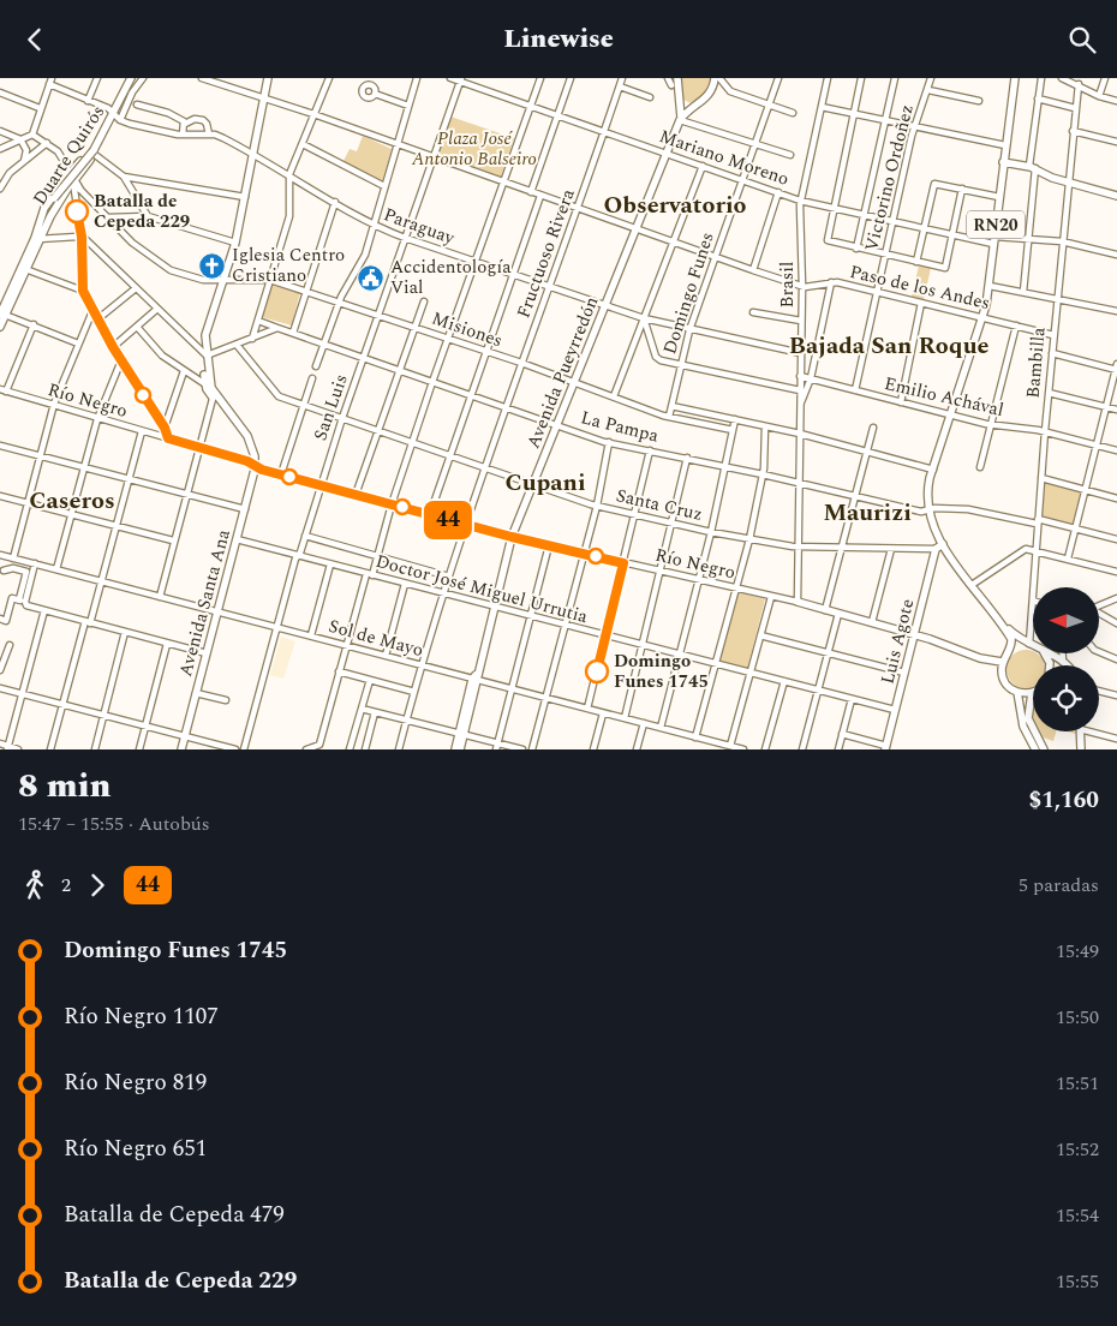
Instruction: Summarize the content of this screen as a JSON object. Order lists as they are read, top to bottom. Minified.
{"streets":{"main road":["Duarte Quirós","RN20","Avenida Pueyrredón","Río Negro","Avenida Santa Ana","Luis Agote"],"street":["Mariano Moreno","Victorino Ordoñez","Paraguay","Fructuoso Rivera","Brasil","Paso de los Andes","Domingo Funes","Misiones","Bambilla","Emilio Achával","San Luis","La Pampa","Santa Cruz","Doctor José Miguel Urrutia","Sol de Mayo"]},"crossings":[["Duarte Quirós","Paraguay"],["Mariano Moreno","Victorino Ordoñez"],["Mariano Moreno","RN20"],["Mariano Moreno","Fructuoso Rivera"],["Mariano Moreno","Brasil"],["Mariano Moreno","Domingo Funes"],["Mariano Moreno","Bambilla"],["Mariano Moreno","Avenida Pueyrredón"],["Mariano Moreno","San Luis"],["Victorino Ordoñez","Paso de los Andes"],["Victorino Ordoñez","Emilio Achával"],["RN20","Paso de los Andes"],["RN20","Bambilla"],["RN20","Emilio Achával"],["RN20","La Pampa"],["Paraguay","Fructuoso Rivera"],["Paraguay","Brasil"],["Paraguay","Domingo Funes"],["Paraguay","Avenida Pueyrredón"],["Paraguay","San Luis"],["Fructuoso Rivera","Paso de los Andes"],["Fructuoso Rivera","Misiones"],["Fructuoso Rivera","Río Negro"],["Fructuoso Rivera","La Pampa"],["Fructuoso Rivera","Santa Cruz"],["Fructuoso Rivera","Doctor José Miguel Urrutia"],["Fructuoso Rivera","Sol de Mayo"],["Brasil","Paso de los Andes"],["Brasil","Emilio Achával"],["Brasil","Río Negro"],["Brasil","La Pampa"],["Brasil","Santa Cruz"],["Paso de los Andes","Domingo Funes"],["Paso de los Andes","Bambilla"],["Paso de los Andes","Avenida Pueyrredón"],["Paso de los Andes","San Luis"],["Domingo Funes","Misiones"],["Misiones","Avenida Pueyrredón"],["Misiones","San Luis"],["Bambilla","Emilio Achával"],["Avenida Pueyrredón","Río Negro"],["Avenida Pueyrredón","La Pampa"],["Avenida Pueyrredón","Santa Cruz"],["Avenida Pueyrredón","Doctor José Miguel Urrutia"],["Avenida Pueyrredón","Sol de Mayo"],["Río Negro","San Luis"],["Río Negro","Avenida Santa Ana"],["Río Negro","Luis Agote"],["San Luis","La Pampa"],["San Luis","Santa Cruz"],["San Luis","Doctor José Miguel Urrutia"],["San Luis","Sol de Mayo"],["Santa Cruz","Luis Agote"],["Doctor José Miguel Urrutia","Avenida Santa Ana"],["Doctor José Miguel Urrutia","Luis Agote"],["Avenida Santa Ana","Sol de Mayo"]],"districts":["Observatorio","Bajada San Roque","Cupani","Caseros","Maurizi"],"parks":["Plaza José Antonio Balseiro"],"places":{"other":["Batalla de Cepeda 229","Domingo Funes 1745"],"church":["Iglesia Centro Cristiano"],"public building":["Accidentología Vial"]},"lines":["bus line 44"],"north":"left","page":{"header":"Linewise","on_map":"44","heading":["8 min","15:47 – 15:55 · Autobús","$1,160"],"legs":["2","44","5 paradas"],"list":[{"name":"Domingo Funes 1745","value":"15:49"},{"name":"Río Negro 1107","value":"15:50"},{"name":"Río Negro 819","value":"15:51"},{"name":"Río Negro 651","value":"15:52"},{"name":"Batalla de Cepeda 479","value":"15:54"},{"name":"Batalla de Cepeda 229","value":"15:55"}]}}
